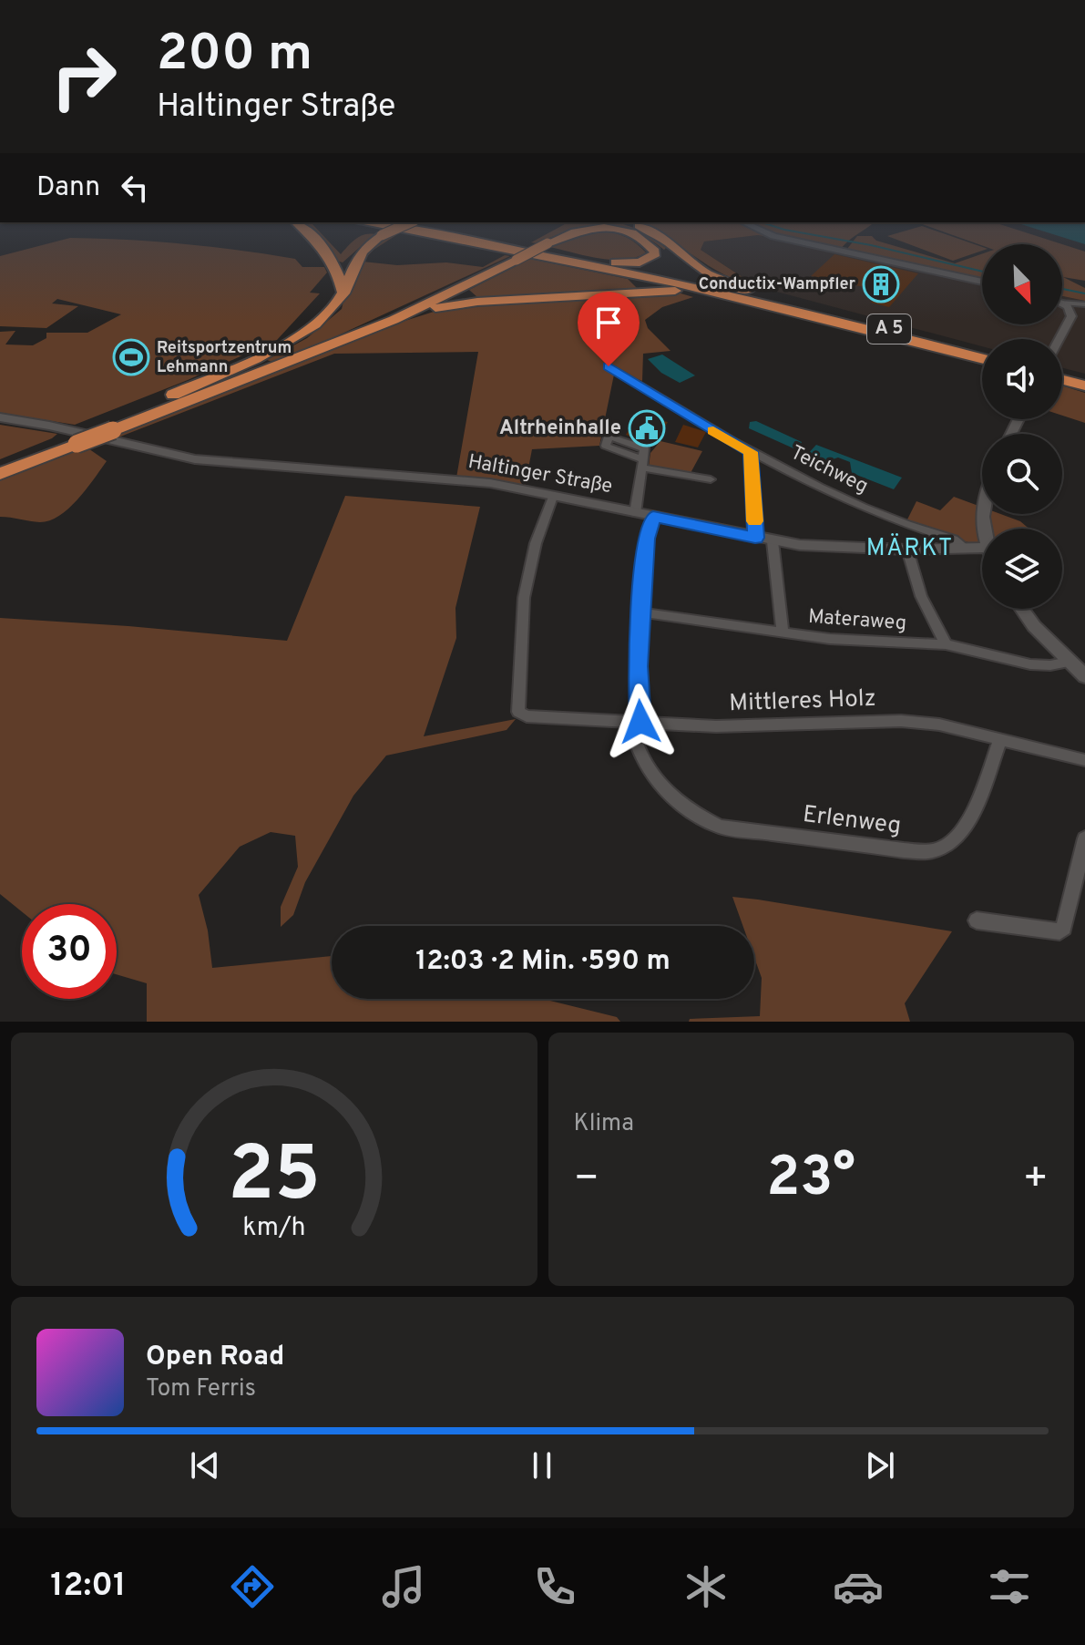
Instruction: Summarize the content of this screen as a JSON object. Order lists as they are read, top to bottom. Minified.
{"streets":{"highway":["A 5"],"street":["Teichweg","Haltinger Straße","Materaweg","Mittleres Holz","Erlenweg"]},"crossings":[["Teichweg","Haltinger Straße"],["Haltinger Straße","Mittleres Holz"],["Mittleres Holz","Erlenweg"]],"districts":["MÄRKT"],"places":{"building":["Conductix-Wampfler"],"sports":["Reitsportzentrum Lehmann"],"public building":["Altrheinhalle"]},"north":"bottom right","page":{"turn":["200 m","Haltinger Straße"],"then":"Dann","limit":"30","trip":"12:03 · 2 Min. · 590 m","tile":"Klima","heat":["−","23°","+"],"song":["Open Road","Tom Ferris"],"tabs":"12:01","gauge":["25","km/h"]}}
